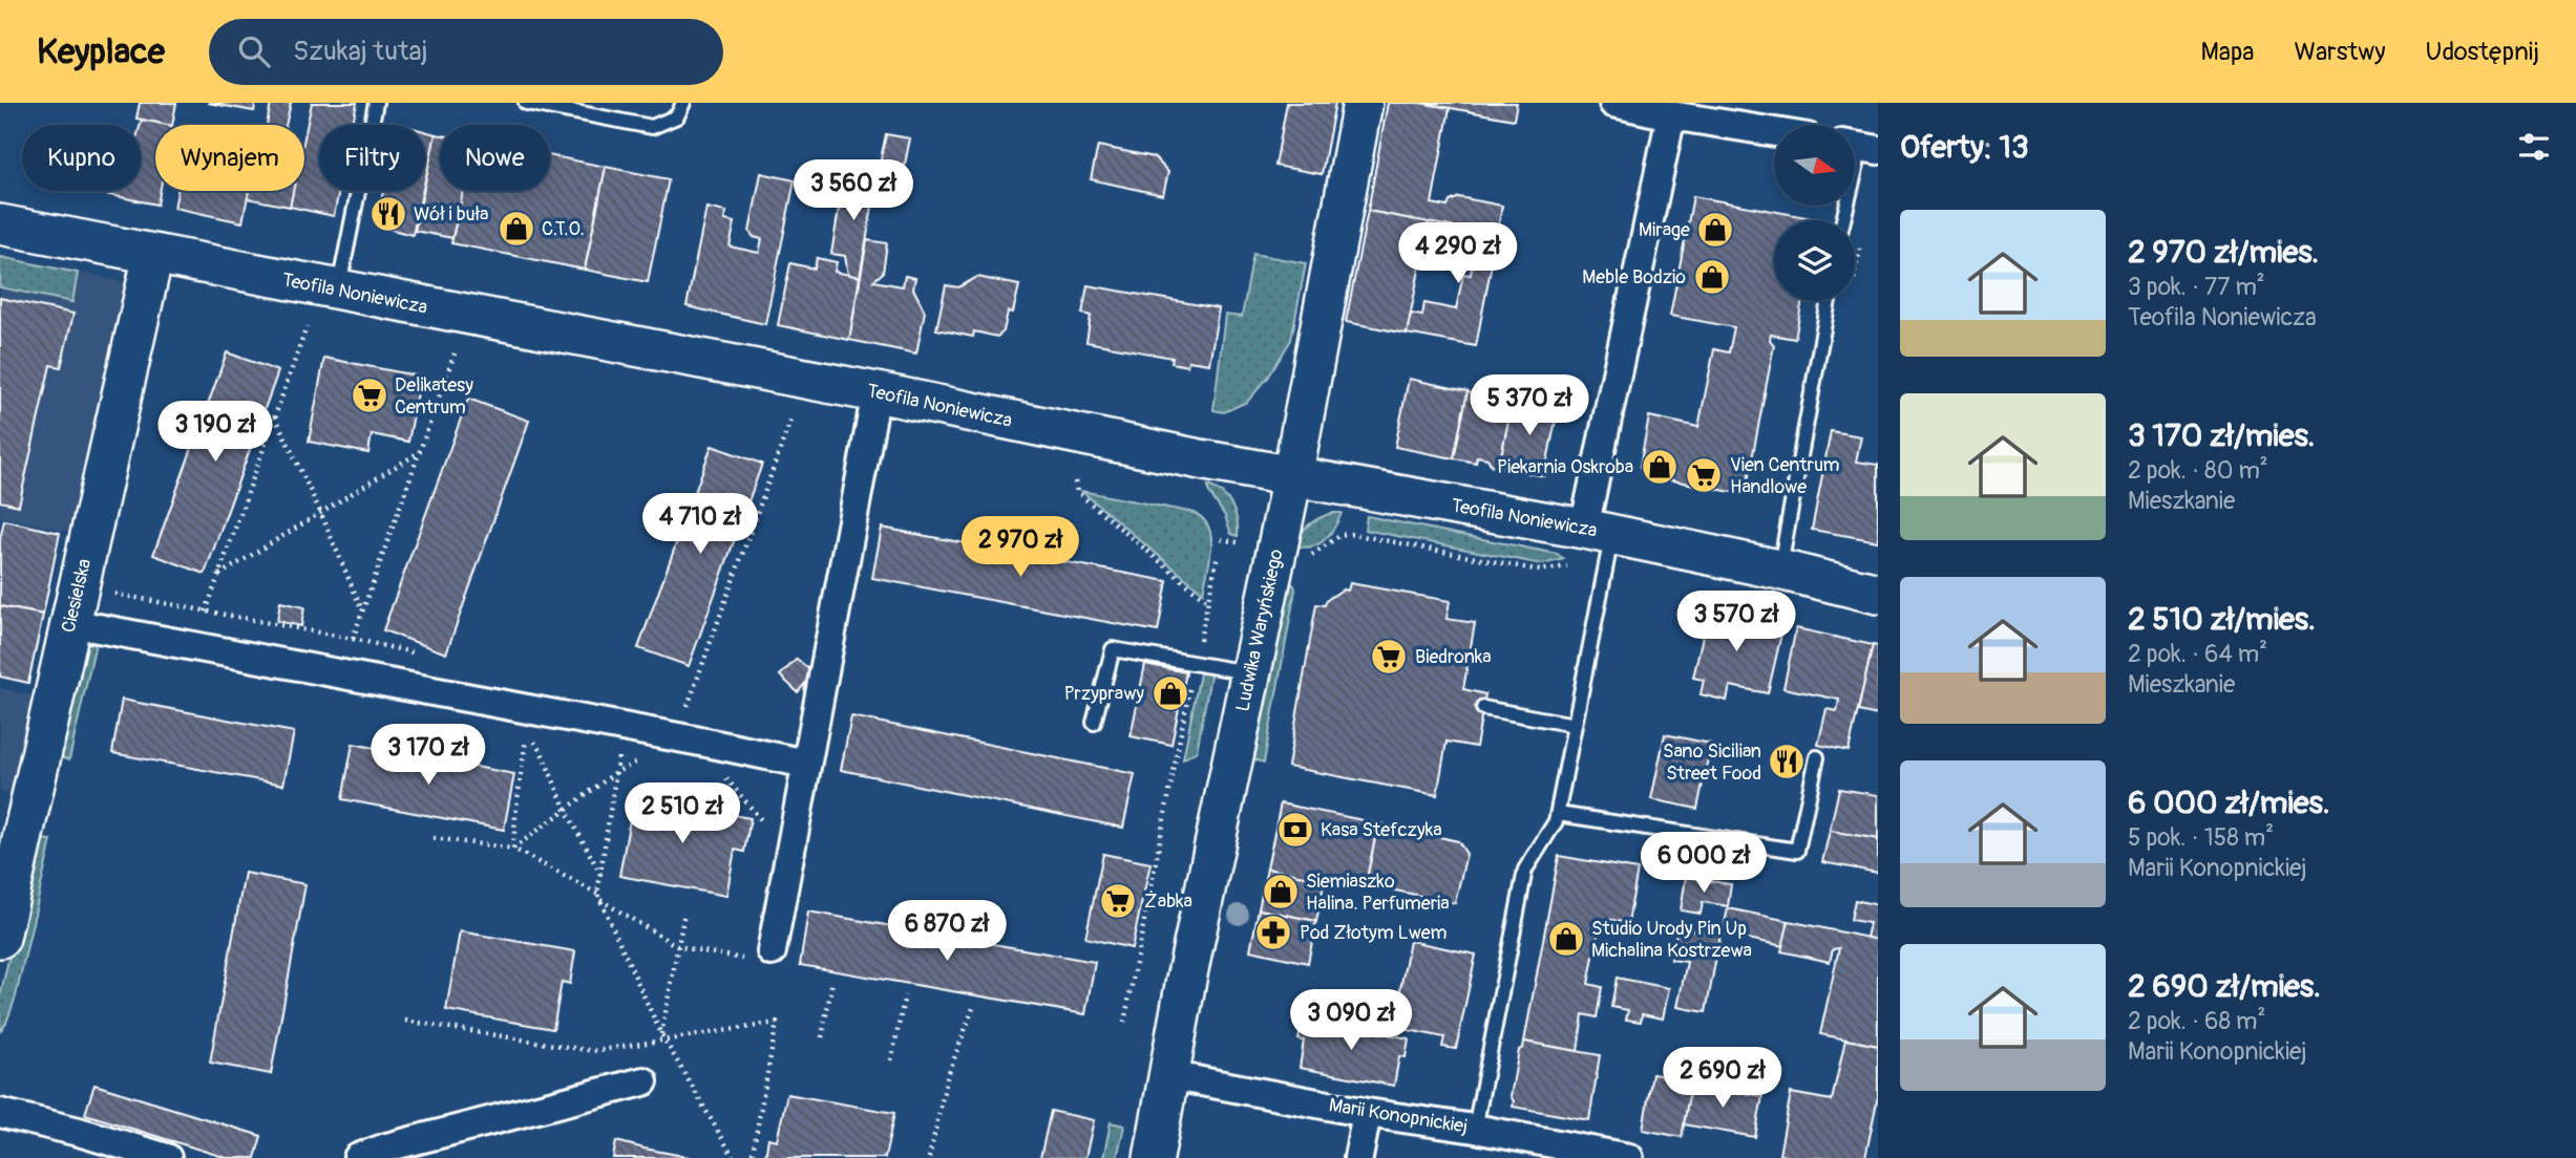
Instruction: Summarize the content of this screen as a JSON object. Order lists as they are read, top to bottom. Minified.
{"streets":{"street":["Teofila Noniewicza","Ciesielska","Ludwika Waryńskiego","Marii Konopnickiej"]},"crossings":[["Teofila Noniewicza","Ciesielska"],["Teofila Noniewicza","Ludwika Waryńskiego"],["Ludwika Waryńskiego","Marii Konopnickiej"]],"places":{"restaurant":["Wół i buła","Sano Sicilian Street Food"],"shop":["C.T.O.","Mirage","Meble Bodzio","Piekarnia Oskroba","Przyprawy","Siemiaszko Halina. Perfumeria","Studio Urody Pin Up Michalina Kostrzewa"],"supermarket":["Delikatesy Centrum","Vien Centrum Handlowe","Biedronka","Żabka"],"bank":["Kasa Stefczyka"],"pharmacy":["Pod Złotym Lwem"]},"north":"right","page":{"header":"Keyplace","search":"Szukaj tutaj","nav":["Mapa","Warstwy","Udostępnij"],"heading":"Oferty: 13","chip":["Kupno","Wynajem","Filtry","Nowe"],"price":["3 560 zł","4 290 zł","5 370 zł","3 190 zł","4 710 zł","2 970 zł","3 570 zł","3 170 zł","2 510 zł","6 000 zł","6 870 zł","3 090 zł","2 690 zł"],"list":[{"name":"2 970 zł/mies.","note":"3 pok. · 77 m² · Teofila Noniewicza"},{"name":"3 170 zł/mies.","note":"2 pok. · 80 m² · Mieszkanie"},{"name":"2 510 zł/mies.","note":"2 pok. · 64 m² · Mieszkanie"},{"name":"6 000 zł/mies.","note":"5 pok. · 158 m² · Marii Konopnickiej"},{"name":"2 690 zł/mies.","note":"2 pok. · 68 m² · Marii Konopnickiej"}]}}
